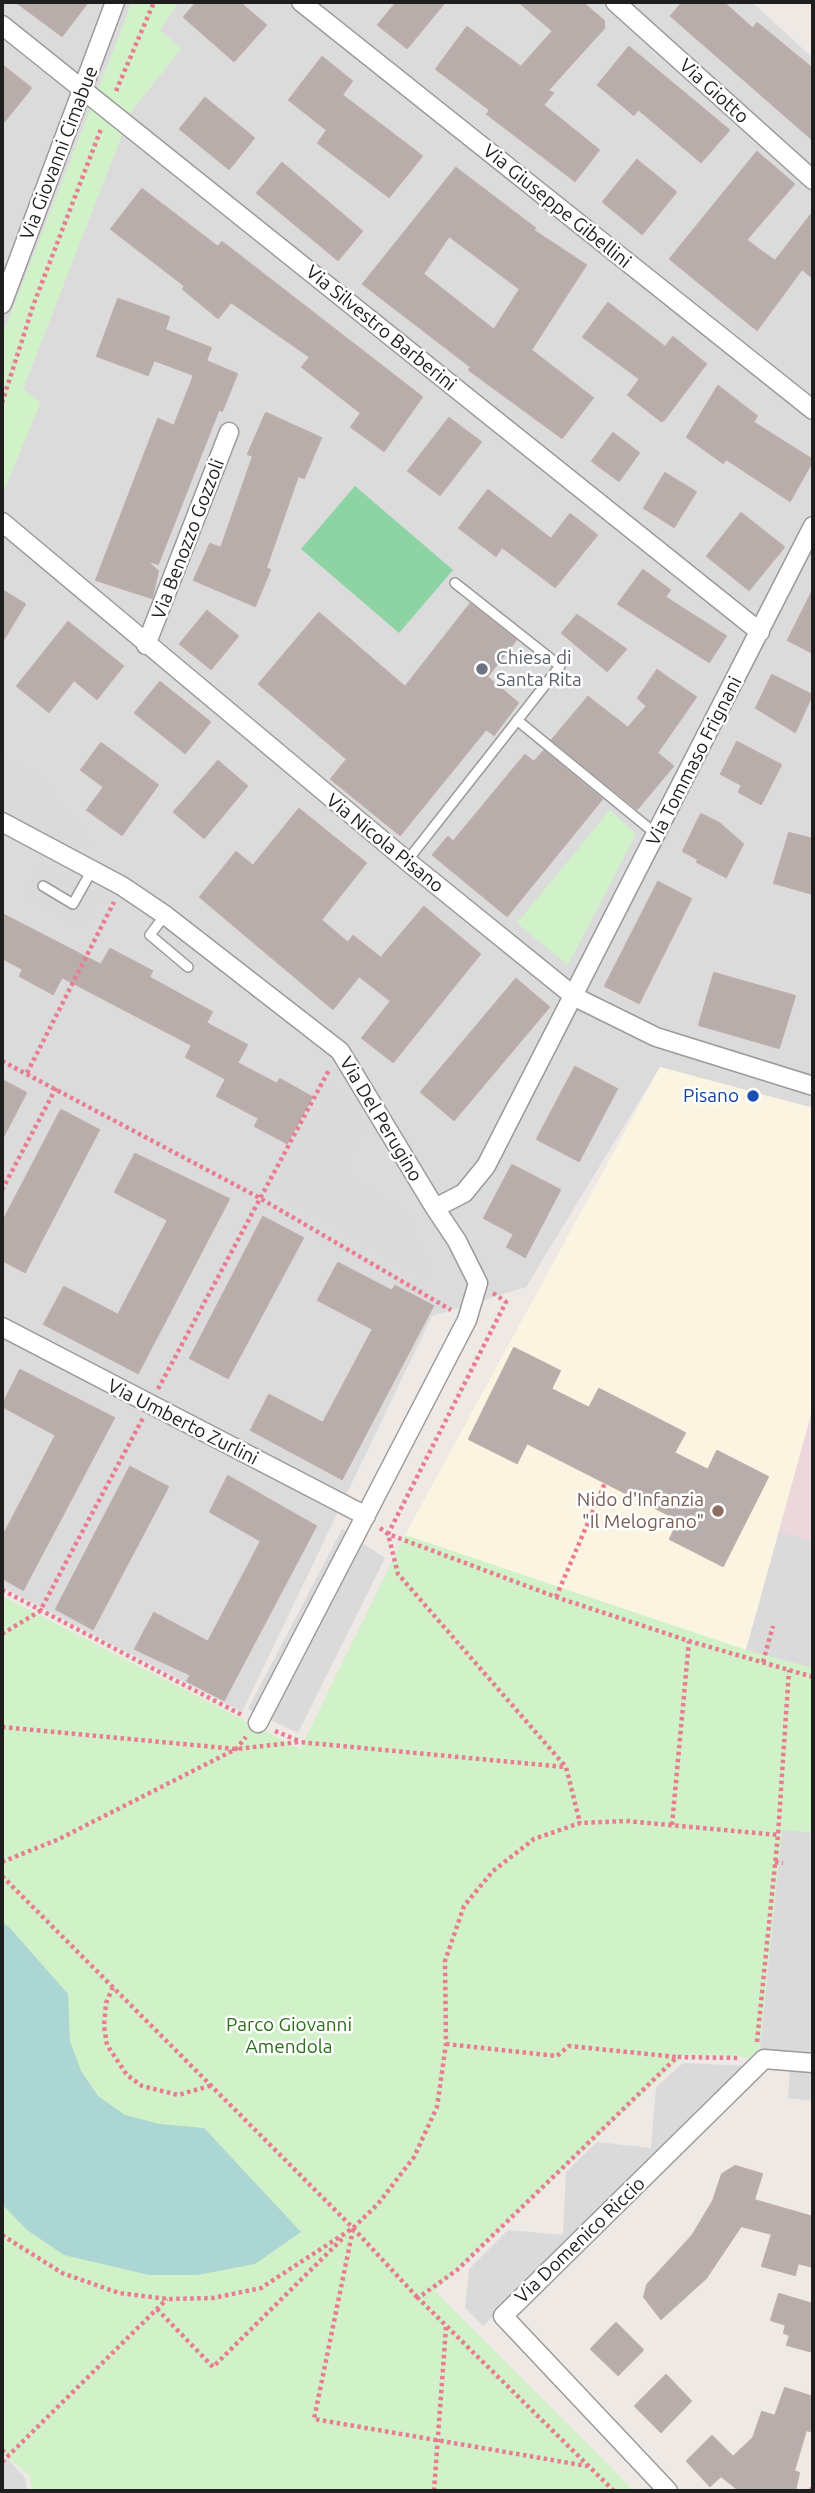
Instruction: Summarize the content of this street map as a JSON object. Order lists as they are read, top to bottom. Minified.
{"streets":{"street":["Via Giotto","Via Giovanni Cimabue","Via Giuseppe Gibellini","Via Silvestro Barberini","Via Benozzo Gozzoli","Via Tommaso Frignani","Via Nicola Pisano","Via Del Perugino","Via Umberto Zurlini","Via Domenico Riccio"]},"crossings":[["Via Giovanni Cimabue","Via Silvestro Barberini"],["Via Silvestro Barberini","Via Tommaso Frignani"],["Via Benozzo Gozzoli","Via Nicola Pisano"],["Via Tommaso Frignani","Via Nicola Pisano"]],"parks":["Parco Giovanni Amendola"],"places":["Chiesa di Santa Rita","Pisano","Nido d'Infanzia \"Il Melograno\""]}
